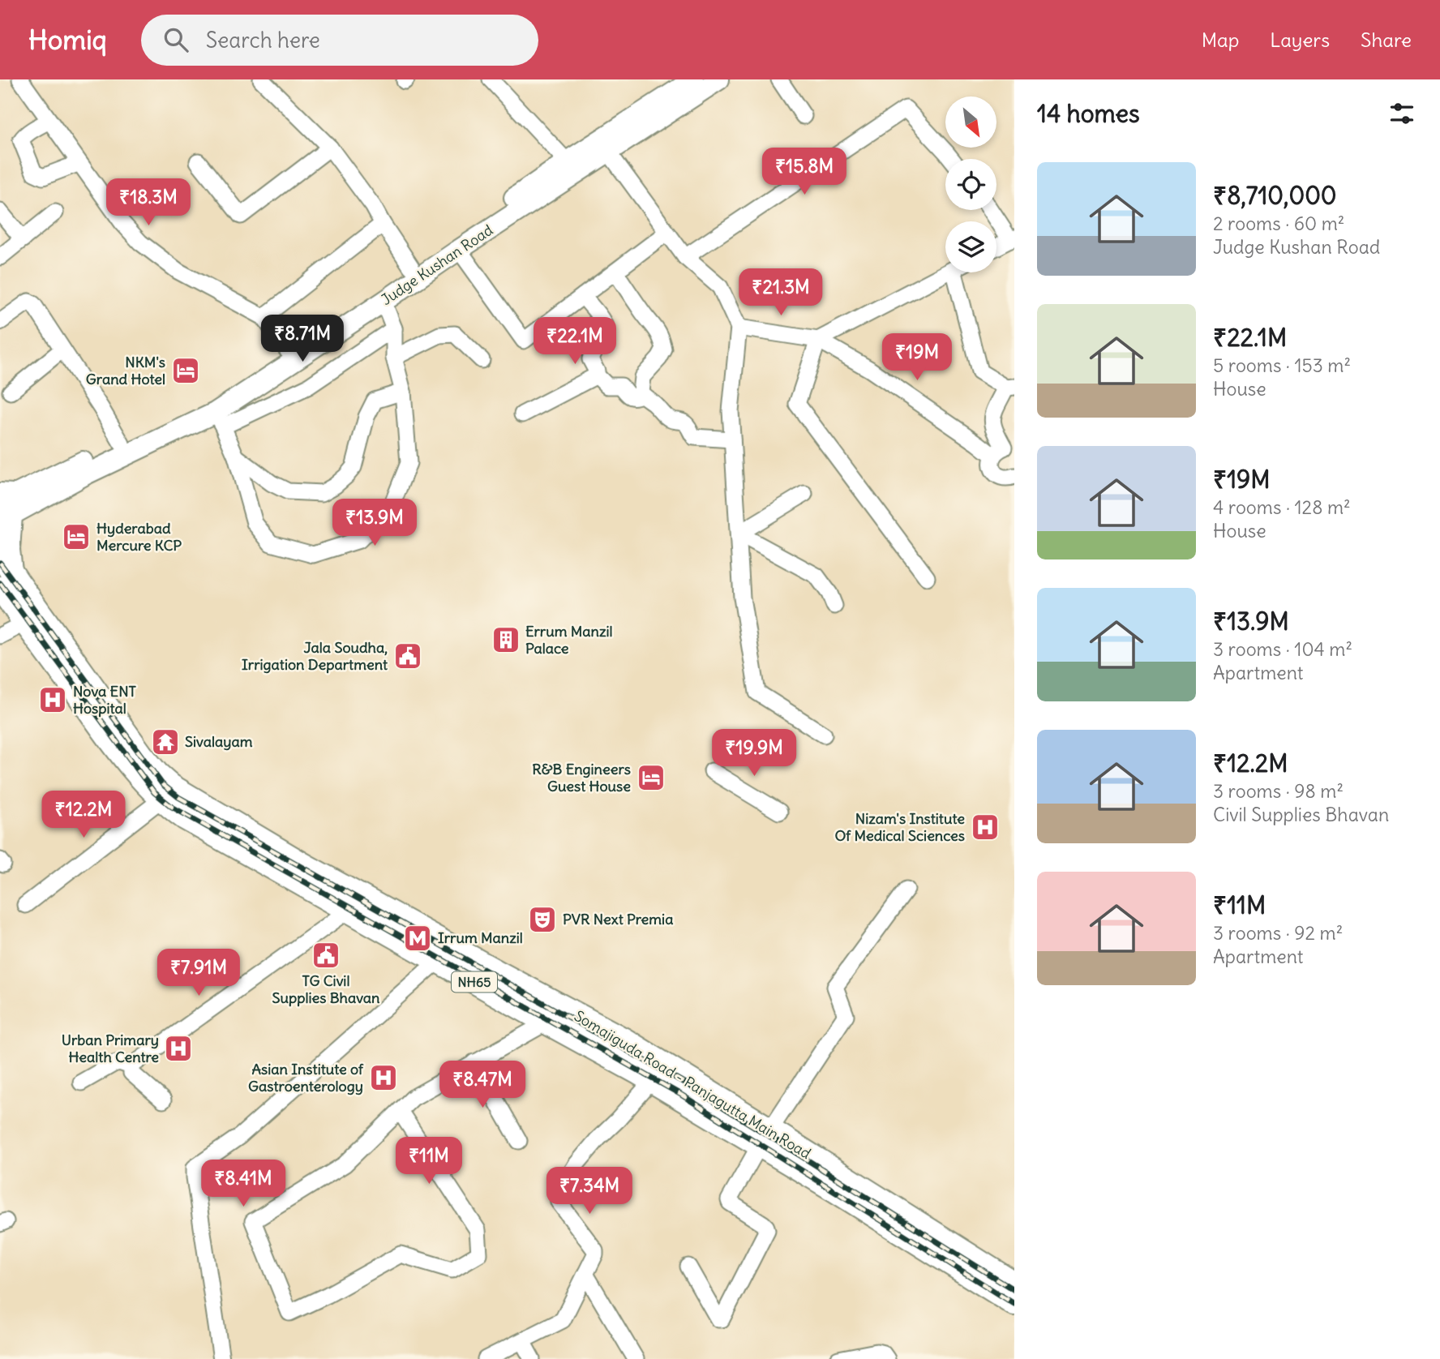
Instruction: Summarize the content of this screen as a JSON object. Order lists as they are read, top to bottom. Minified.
{"streets":{"highway":["NH65","Somajiguda Road - Panjagutta Main Road"],"main road":["Judge Kushan Road"]},"places":{"hotel":["NKM's Grand Hotel","Hyderabad Mercure KCP","R&B Engineers Guest House"],"building":["Errum Manzil Palace"],"public building":["Jala Soudha, Irrigation Department","TG Civil Supplies Bhavan"],"hospital":["Nova ENT Hospital","Nizam's Institute Of Medical Sciences","Urban Primary Health Centre","Asian Institute of Gastroenterology"],"temple":["Sivalayam"],"theatre":["PVR Next Premia"],"metro station":["Irrum Manzil"]},"north":"bottom right","page":{"header":"Homiq","search":"Search here","nav":["Map","Layers","Share"],"heading":"14 homes","price":["₹15.8M","₹18.3M","₹21.3M","₹8.71M","₹22.1M","₹19M","₹13.9M","₹19.9M","₹12.2M","₹7.91M","₹8.47M","₹11M","₹8.41M","₹7.34M"],"list":[{"name":"₹8,710,000","note":"2 rooms · 60 m² · Judge Kushan Road"},{"name":"₹22.1M","note":"5 rooms · 153 m² · House"},{"name":"₹19M","note":"4 rooms · 128 m² · House"},{"name":"₹13.9M","note":"3 rooms · 104 m² · Apartment"},{"name":"₹12.2M","note":"3 rooms · 98 m² · Civil Supplies Bhavan"},{"name":"₹11M","note":"3 rooms · 92 m² · Apartment"}]}}
